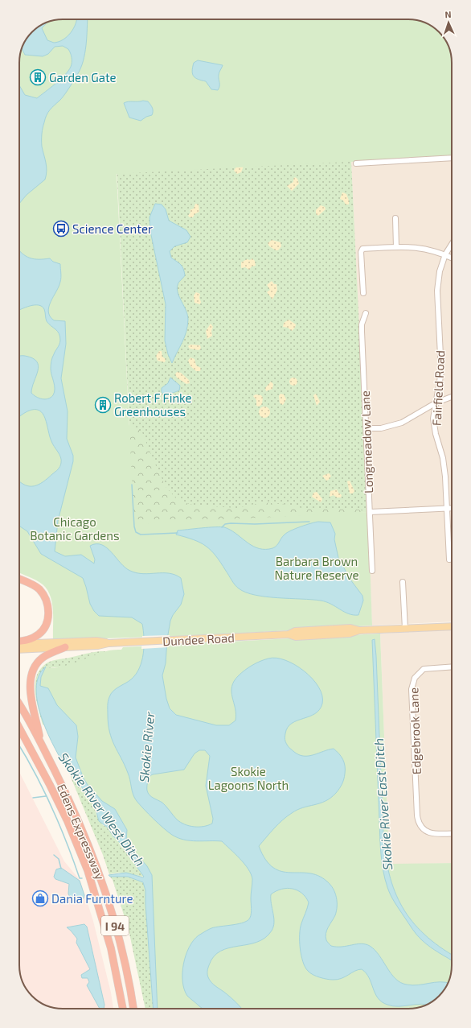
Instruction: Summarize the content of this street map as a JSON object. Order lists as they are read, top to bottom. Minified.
{"streets":{"highway":["Edens Expressway","I 94"],"main road":["Dundee Road"],"street":["Fairfield Road","Longmeadow Lane","Edgebrook Lane"]},"water":["Skokie River","Skokie River East Ditch","Skokie River West Ditch"],"parks":["Chicago Botanic Gardens","Barbara Brown Nature Reserve","Skokie Lagoons North"],"places":{"building":["Garden Gate","Robert F Finke Greenhouses"],"bus stop":["Science Center"],"shop":["Dania Furnture"]},"north":"top"}
